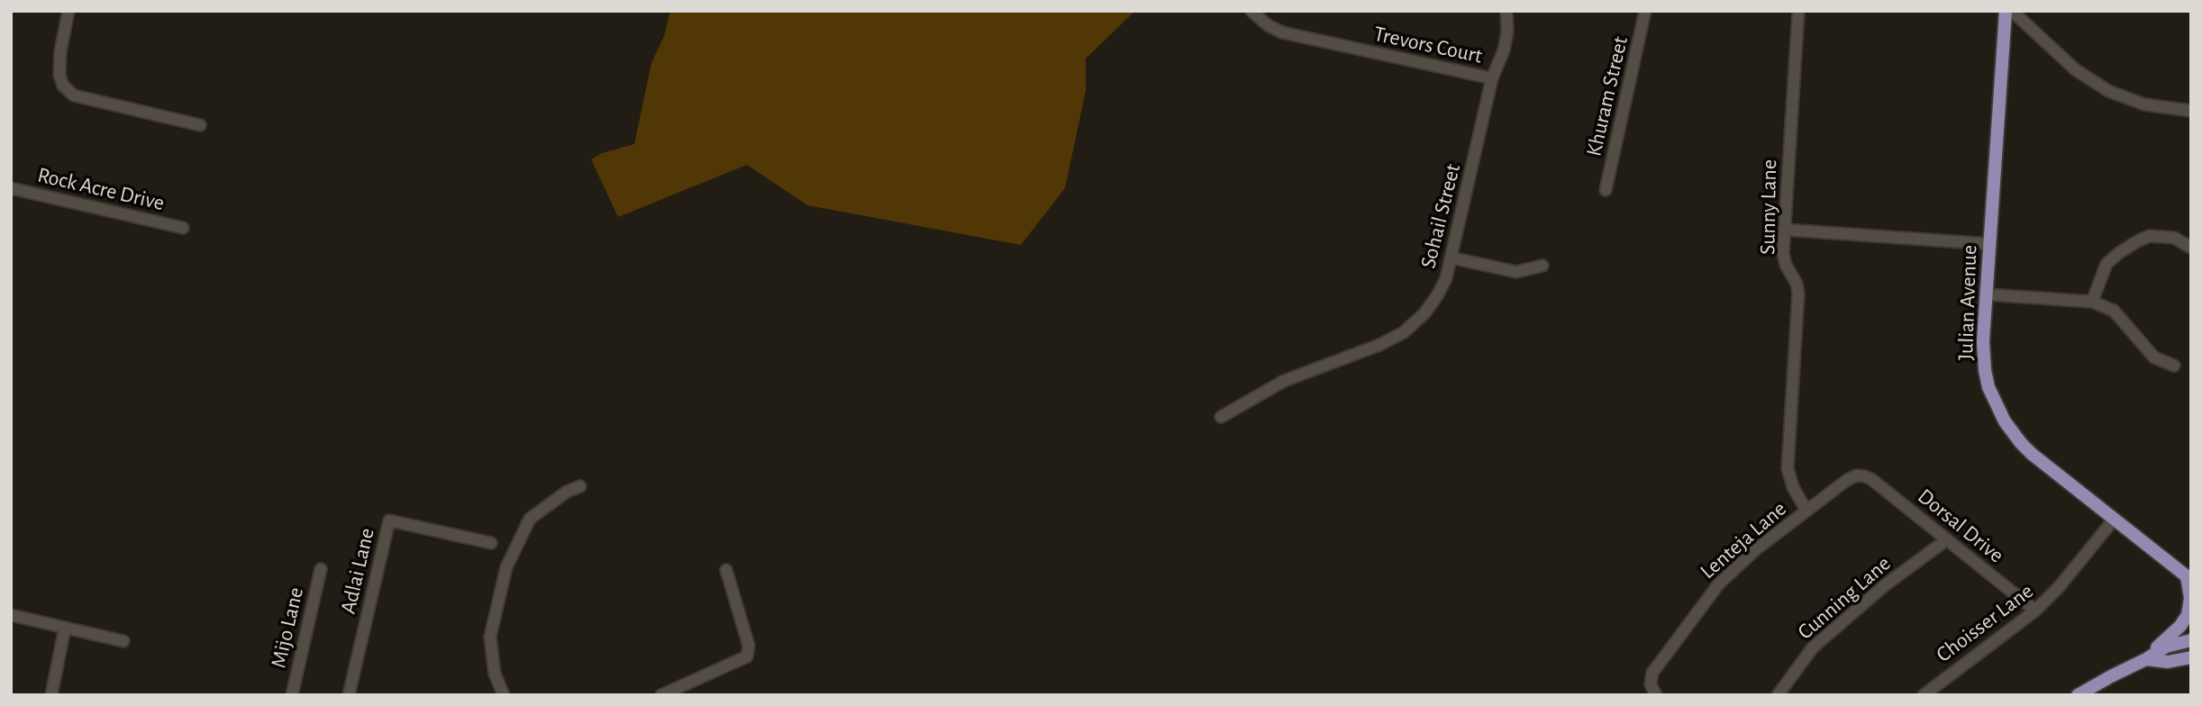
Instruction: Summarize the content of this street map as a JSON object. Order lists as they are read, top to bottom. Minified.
{"streets":{"main road":["Julian Avenue"],"street":["Trevors Court","Khuram Street","Rock Acre Drive","Sunny Lane","Sohail Street","Dorsal Drive","Lenteja Lane","Adlai Lane","Cunning Lane","Choisser Lane","Mijo Lane"]},"crossings":[["Trevors Court","Sohail Street"],["Sunny Lane","Lenteja Lane"],["Julian Avenue","Choisser Lane"],["Dorsal Drive","Lenteja Lane"],["Dorsal Drive","Cunning Lane"],["Dorsal Drive","Choisser Lane"]]}
